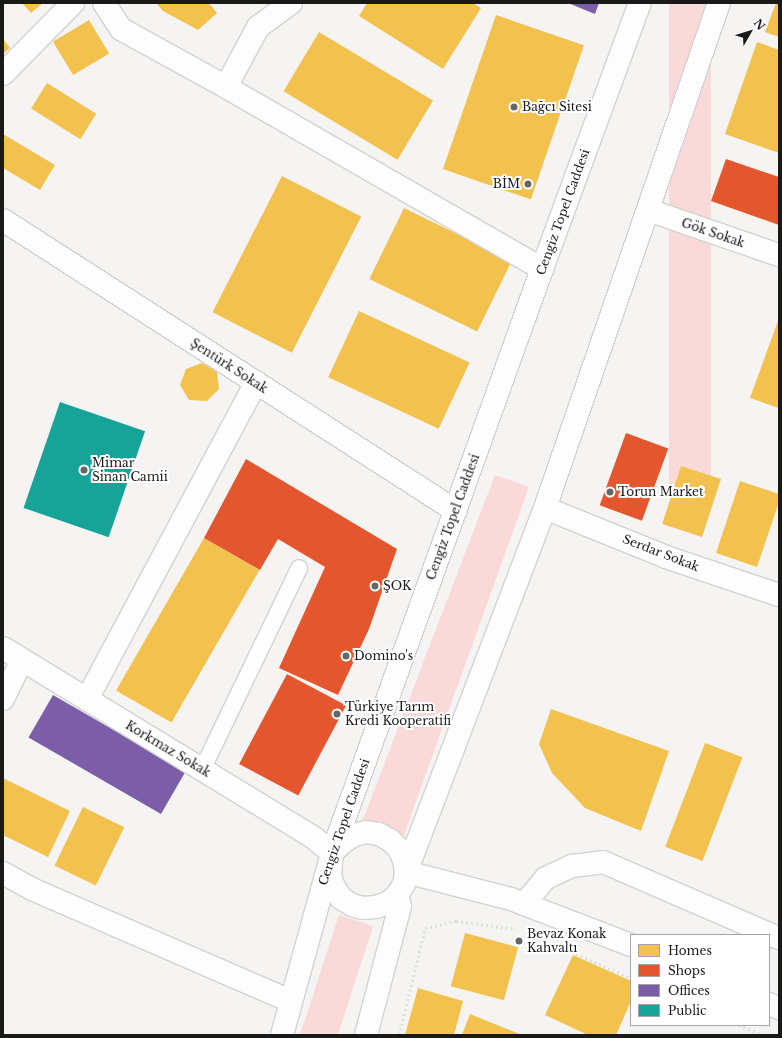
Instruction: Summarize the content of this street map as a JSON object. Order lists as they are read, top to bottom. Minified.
{"streets":{"street":["Cengiz Topel Caddesi","Gök Sokak","Şentürk Sokak","Serdar Sokak","Korkmaz Sokak"]},"crossings":[["Cengiz Topel Caddesi","Şentürk Sokak"],["Cengiz Topel Caddesi","Korkmaz Sokak"]],"places":["Bağcı Sitesi","BİM","Mimar Sinan Camii","Torun Market","ŞOK","Domino's","Türkiye Tarım Kredi Kooperatifi","Beyaz Konak Kahvaltı"],"legend":["Homes","Shops","Offices","Public"],"north":"top right"}
